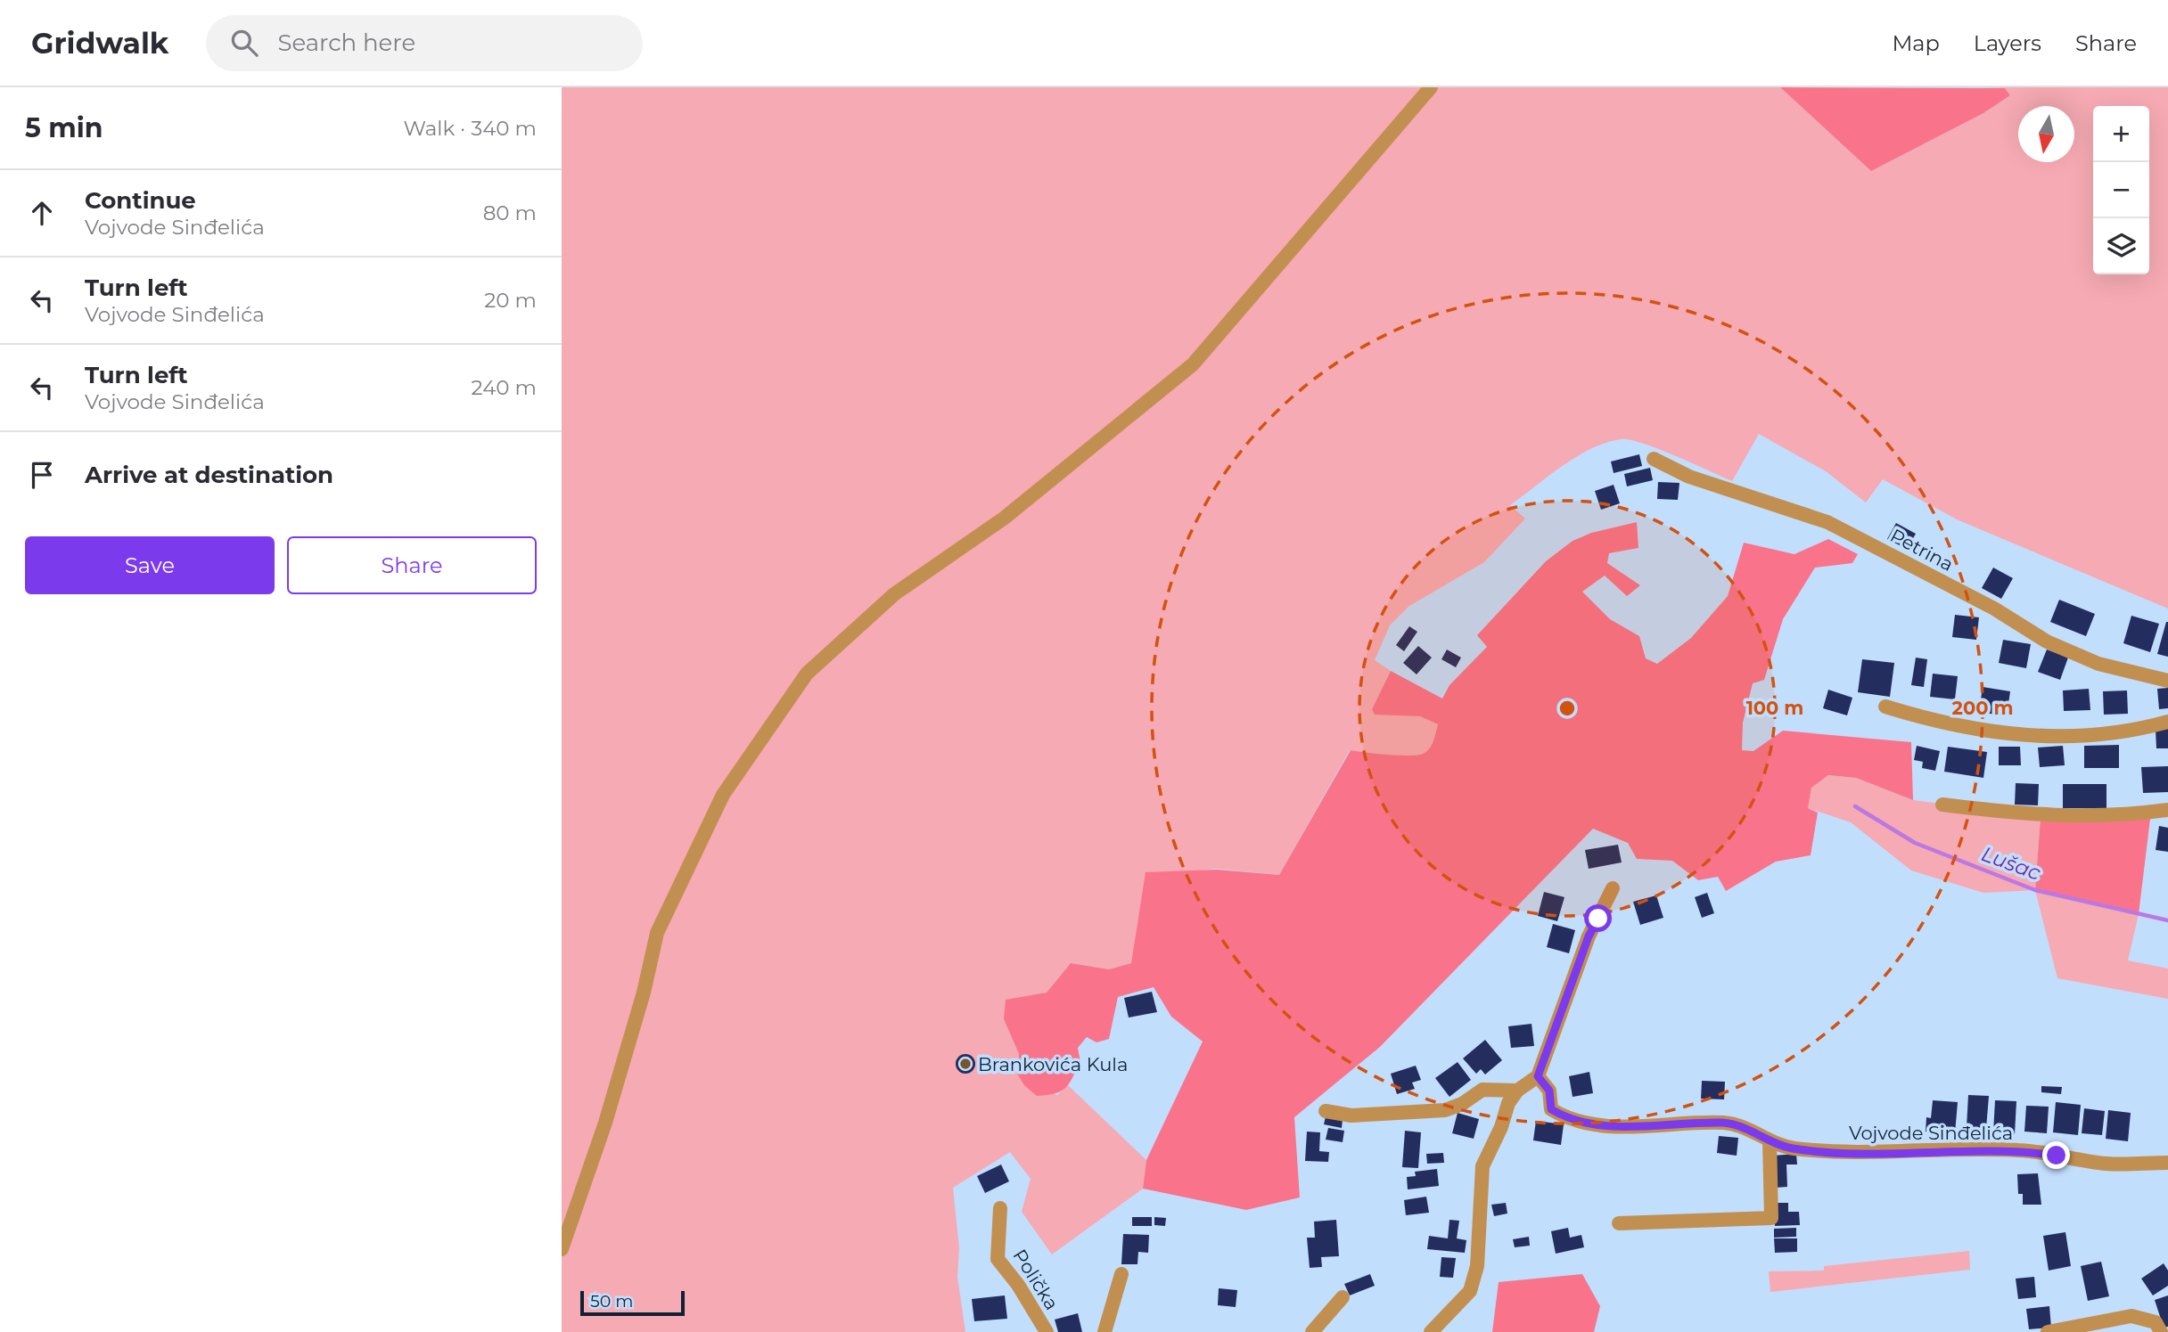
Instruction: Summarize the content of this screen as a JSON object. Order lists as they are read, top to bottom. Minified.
{"streets":{"street":["Petrina","Vojvode Sinđelića","Polička"]},"water":["Lušac"],"places":["Brankovića Kula"],"scale_bar":"50 m","north":"bottom","page":{"header":"Gridwalk","search":"Search here","nav":["Map","Layers","Share"],"heading":["5 min","Walk · 340 m"],"map_buttons":["+","−"],"list":[["Continue","Vojvode Sinđelića","80 m"],["Turn left","Vojvode Sinđelića","20 m"],["Turn left","Vojvode Sinđelića","240 m"],"Arrive at destination"],"buttons":["Save","Share"],"scale":"50 m"},"rings":["100 m","200 m"]}
